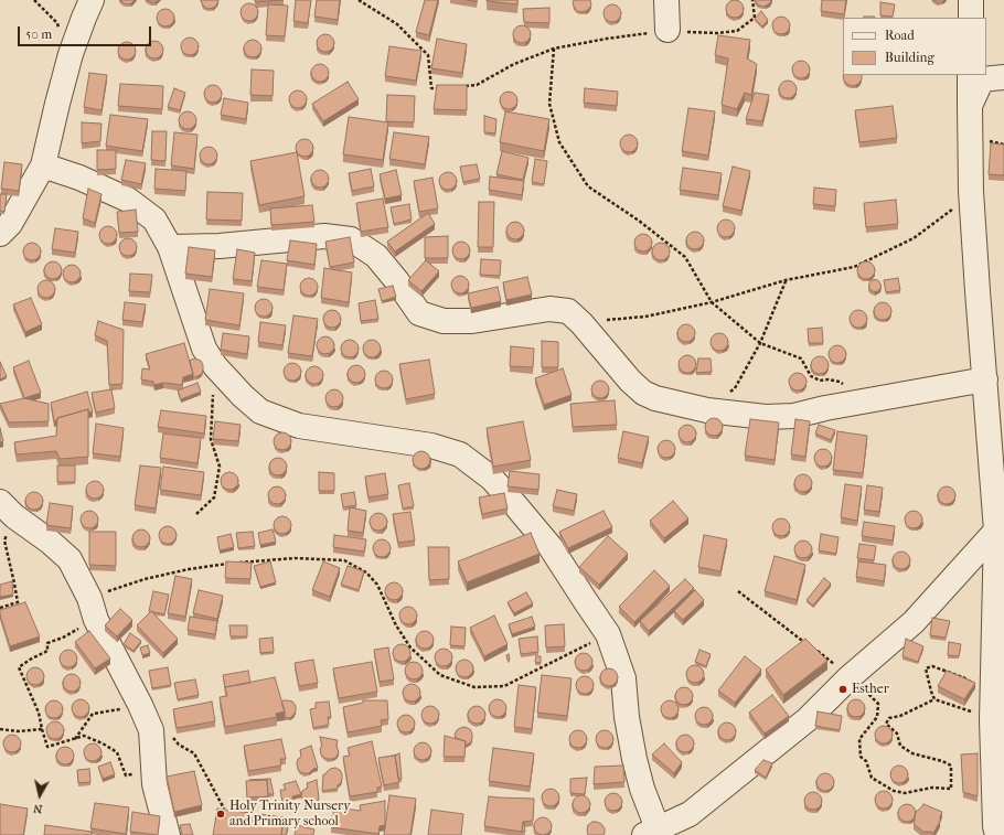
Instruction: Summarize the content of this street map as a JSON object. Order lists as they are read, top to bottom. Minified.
{"places":["Esther","Holy Trinity Nursery and Primary school"],"legend":["Road","Building"],"scale_bar":"50 m","north":"bottom"}
